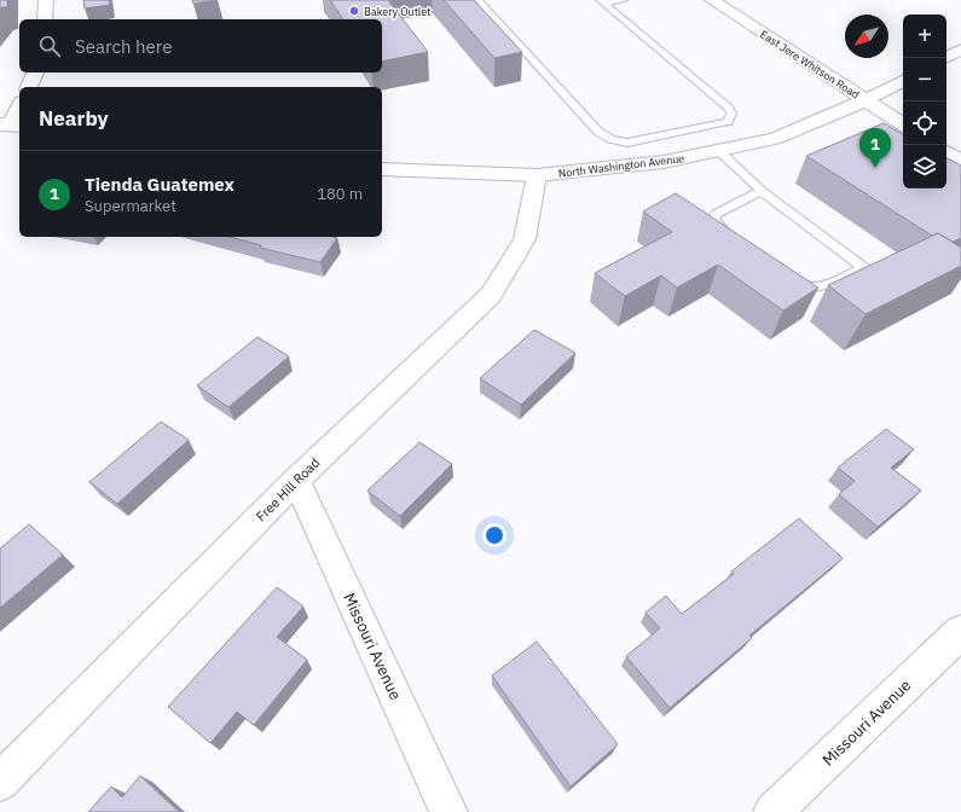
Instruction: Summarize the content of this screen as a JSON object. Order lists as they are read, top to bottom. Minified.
{"streets":{"street":["East Jere Whitson Road","North Washington Avenue","Free Hill Road","Missouri Avenue"]},"crossings":[["East Jere Whitson Road","North Washington Avenue"],["North Washington Avenue","Free Hill Road"],["Free Hill Road","Missouri Avenue"]],"places":["Bakery Outlet"],"north":"bottom left","page":{"map_buttons":["+","−"],"search":"Search here","heading":"Nearby","pins":"1","list":[{"mark":"1","name":"Tienda Guatemex","note":"Supermarket","value":"180 m"}]}}
